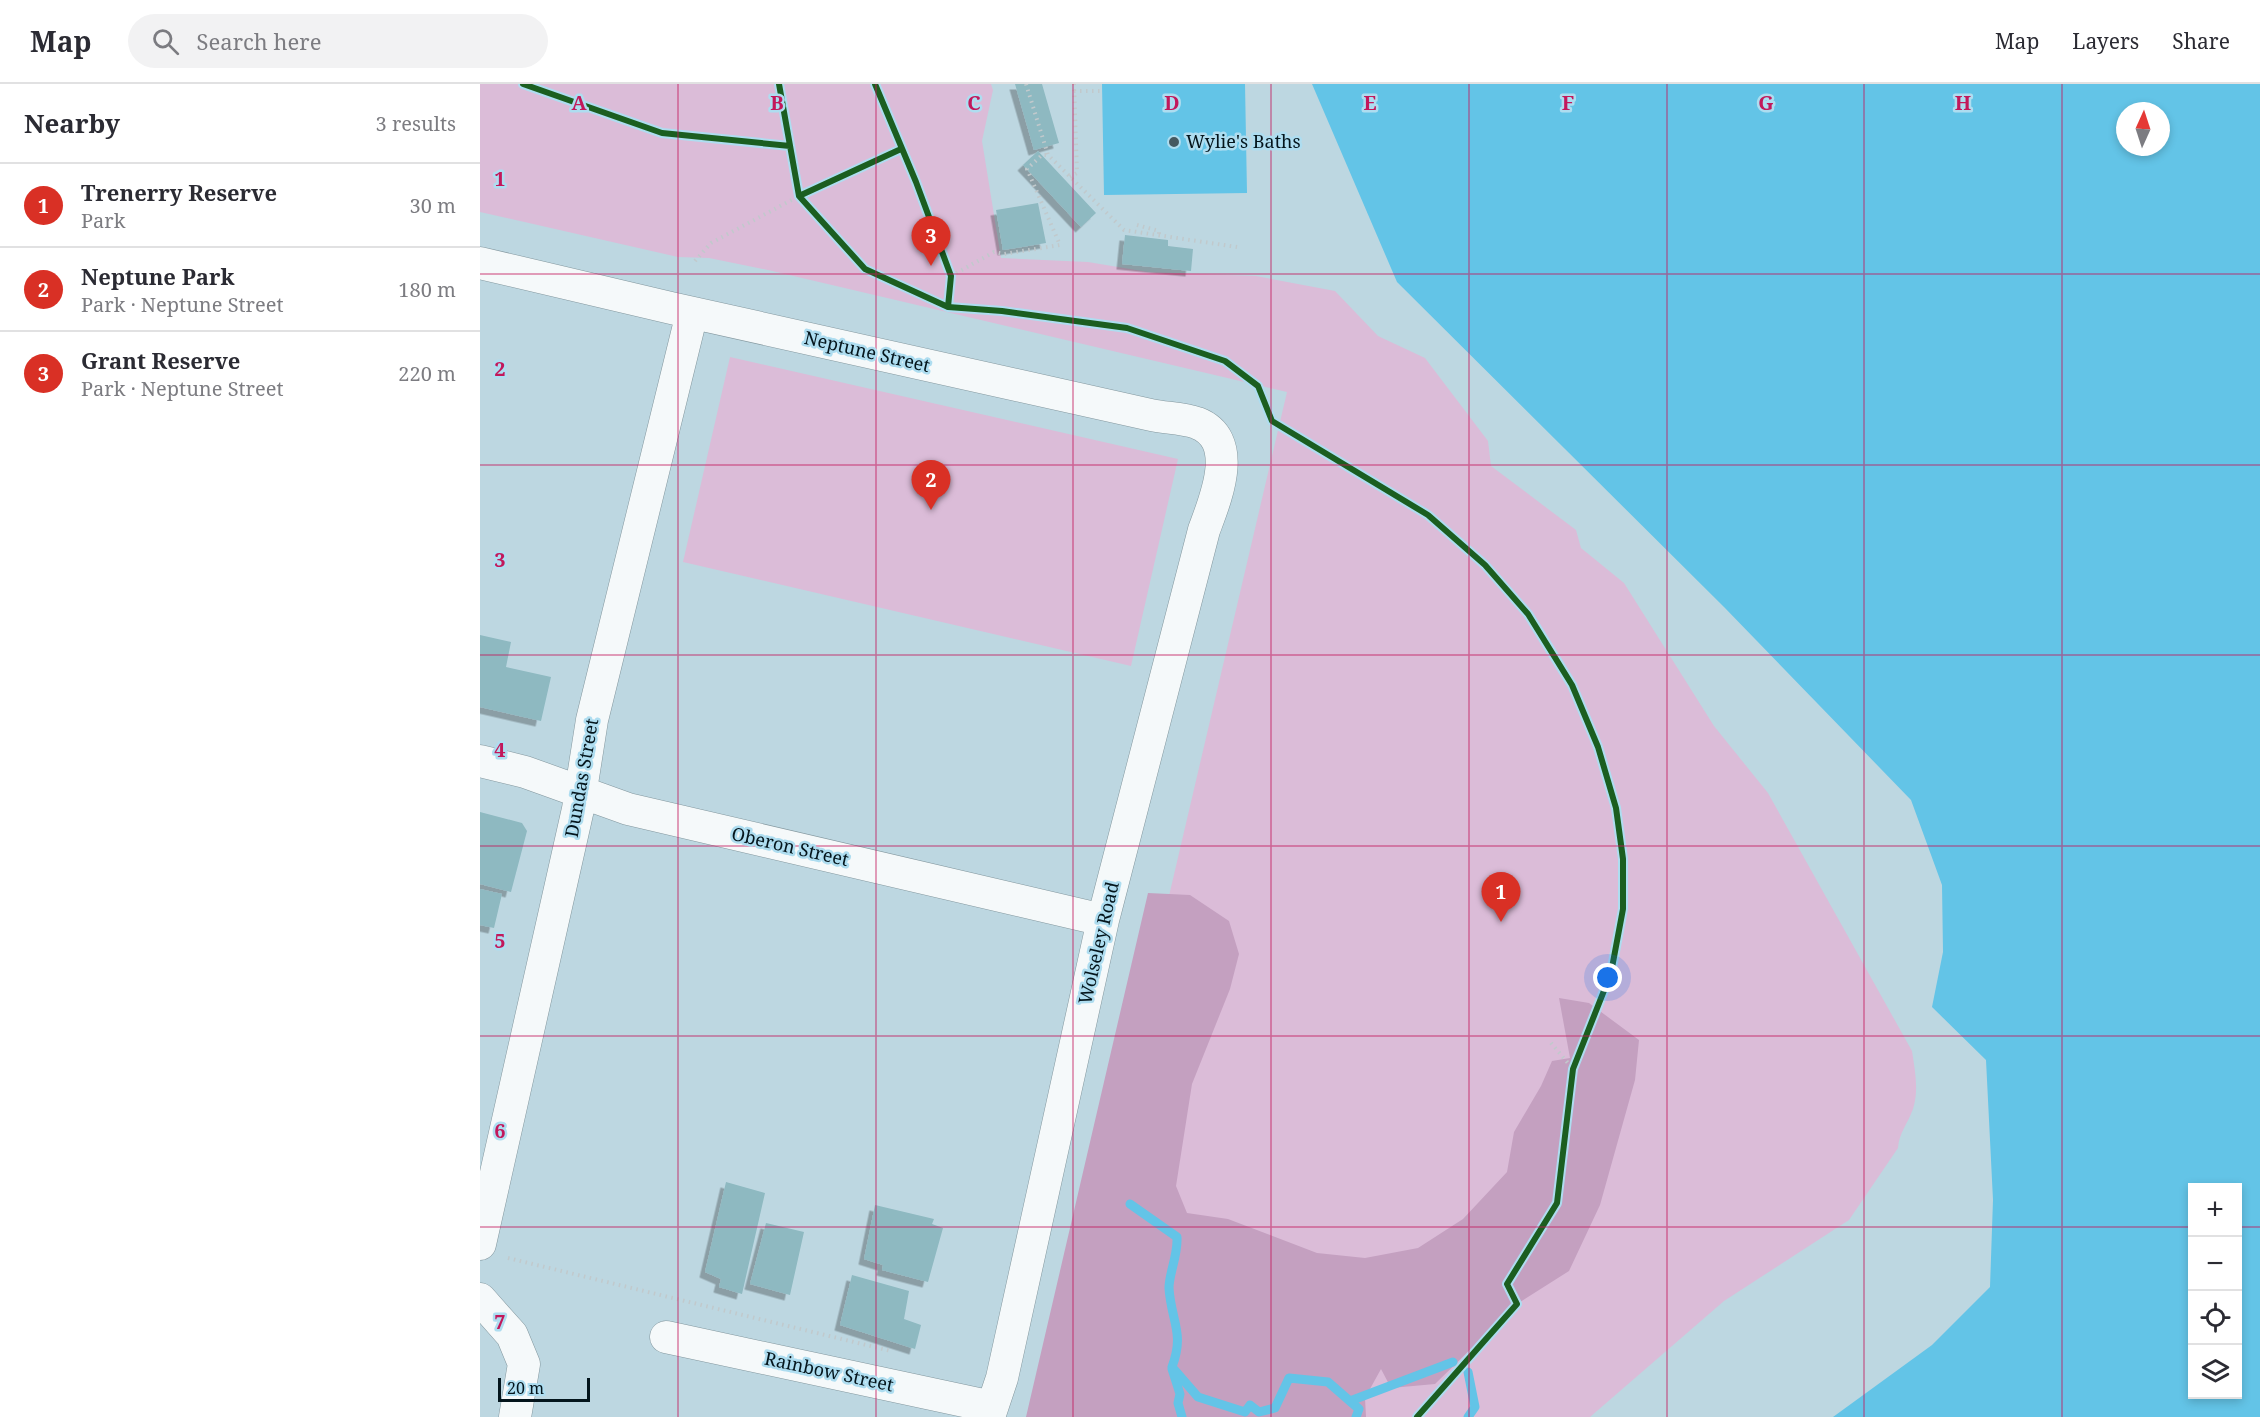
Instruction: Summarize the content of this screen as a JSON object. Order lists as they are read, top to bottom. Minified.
{"streets":{"street":["Neptune Street","Dundas Street","Oberon Street","Wolseley Road","Rainbow Street"]},"crossings":[["Neptune Street","Dundas Street"],["Neptune Street","Wolseley Road"],["Dundas Street","Oberon Street"],["Oberon Street","Wolseley Road"],["Wolseley Road","Rainbow Street"]],"places":["Wylie's Baths"],"scale_bar":"20 m","north":"top","page":{"header":"Map","search":"Search here","nav":["Map","Layers","Share"],"heading":["Nearby","3 results"],"list":[{"mark":"1","name":"Trenerry Reserve","note":"Park","value":"30 m"},{"mark":"2","name":"Neptune Park","note":"Park · Neptune Street","value":"180 m"},{"mark":"3","name":"Grant Reserve","note":"Park · Neptune Street","value":"220 m"}],"pins":["3","2","1"],"map_buttons":["+","−"],"scale":"20 m"},"grid":{"columns":["A","B","C","D","E","F","G","H"],"rows":["1","2","3","4","5","6","7"]}}
